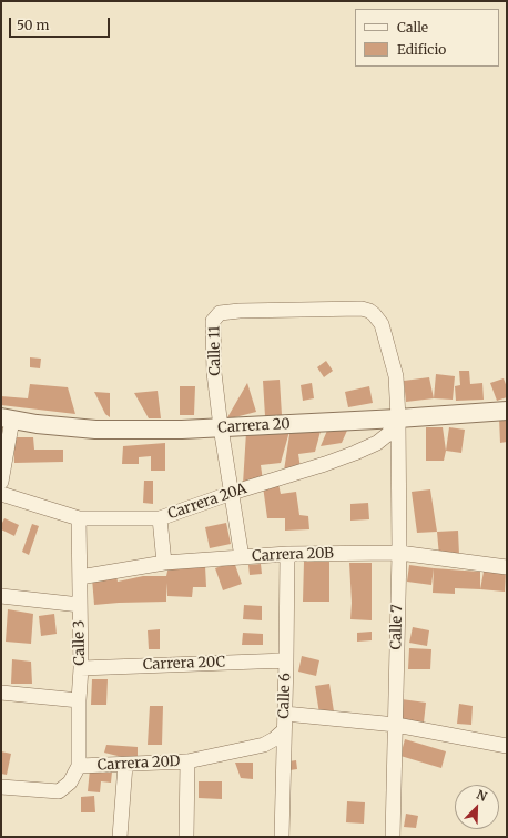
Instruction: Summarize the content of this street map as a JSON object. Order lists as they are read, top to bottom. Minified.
{"streets":{"street":["Calle 11","Carrera 20","Carrera 20A","Carrera 20B","Calle 7","Calle 3","Carrera 20C","Calle 6","Carrera 20D"]},"crossings":[["Calle 11","Carrera 20"],["Calle 11","Carrera 20A"],["Calle 11","Carrera 20B"],["Calle 11","Calle 7"],["Carrera 20","Carrera 20A"],["Carrera 20","Calle 7"],["Carrera 20A","Calle 7"],["Carrera 20A","Calle 3"],["Carrera 20B","Calle 7"],["Carrera 20B","Calle 3"],["Carrera 20B","Calle 6"],["Calle 3","Carrera 20C"],["Calle 3","Carrera 20D"],["Carrera 20C","Calle 6"],["Calle 6","Carrera 20D"]],"legend":["Calle","Edificio"],"scale_bar":"50 m","north":"top right"}
